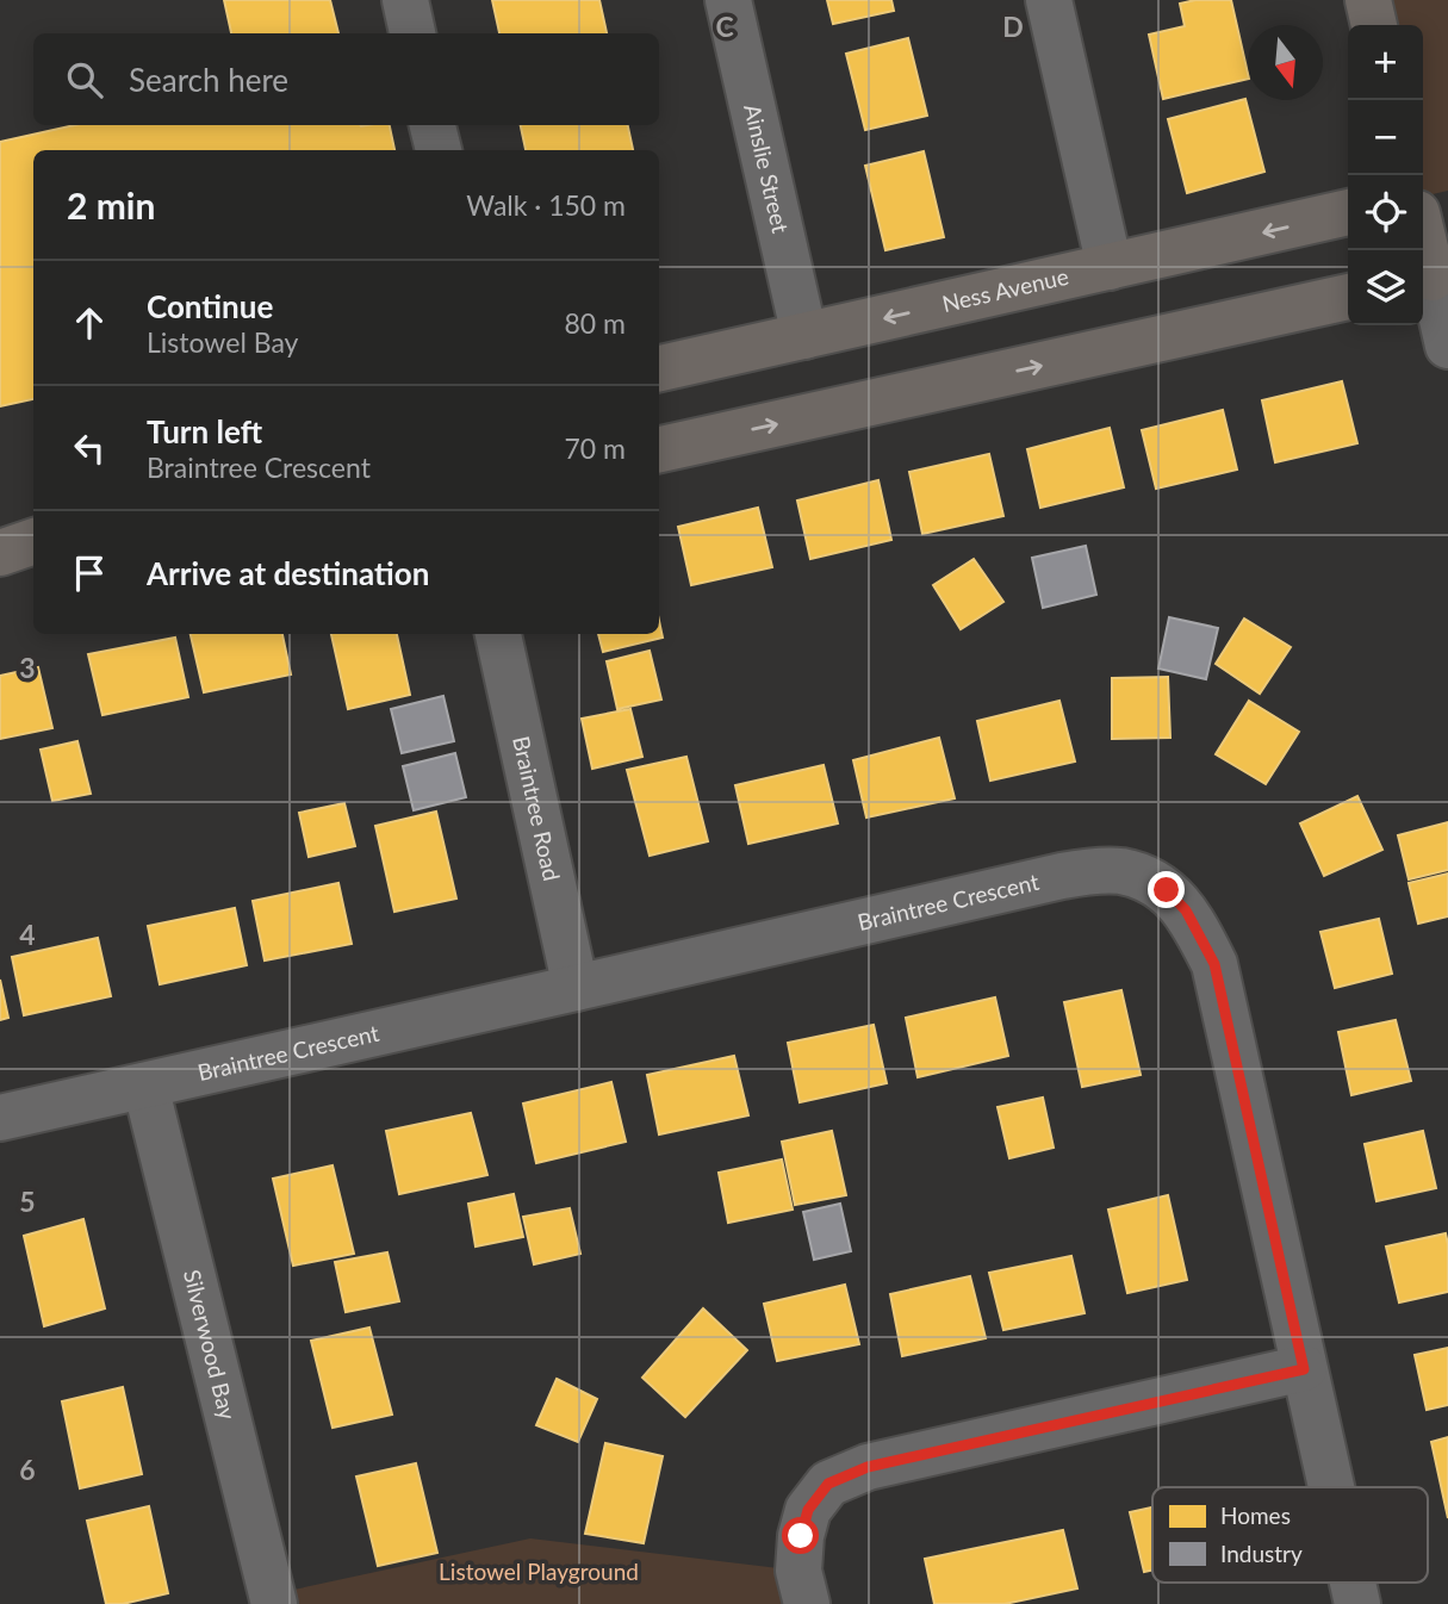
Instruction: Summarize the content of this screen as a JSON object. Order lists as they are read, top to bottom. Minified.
{"streets":{"main road":["Ness Avenue"],"street":["Ainslie Street","Braintree Road","Braintree Crescent","Silverwood Bay"]},"crossings":[["Ainslie Street","Ness Avenue"],["Braintree Road","Braintree Crescent"],["Braintree Crescent","Silverwood Bay"]],"parks":["Listowel Playground"],"legend":["Homes","Industry"],"north":"bottom","page":{"map_buttons":["+","−"],"search":"Search here","heading":["2 min","Walk · 150 m"],"list":[["Continue","Listowel Bay","80 m"],["Turn left","Braintree Crescent","70 m"],"Arrive at destination"]},"grid":{"columns":["C","D"],"rows":["3","4","5","6"]}}
